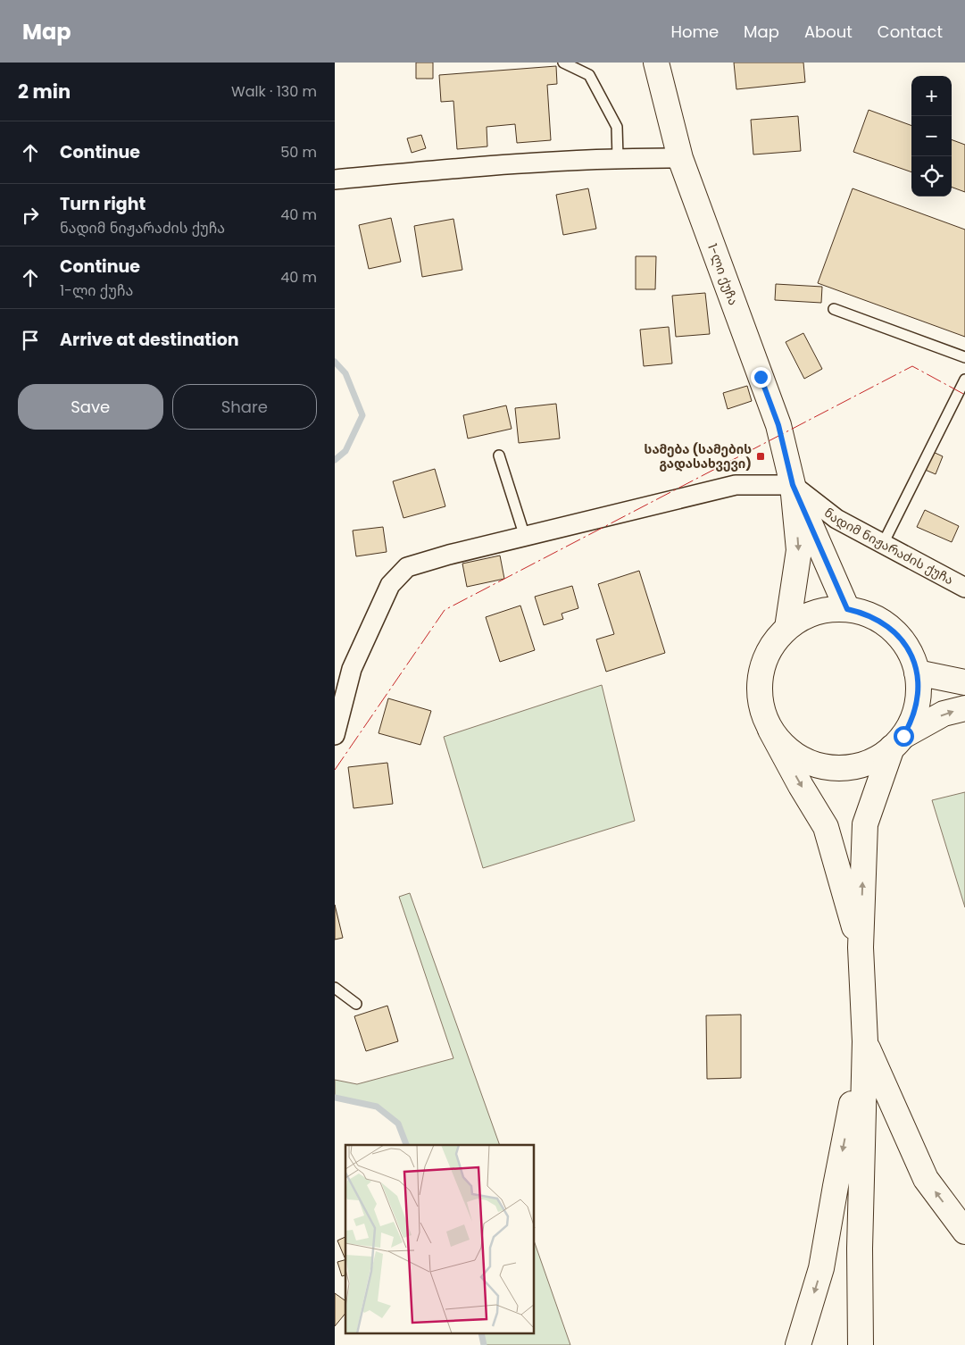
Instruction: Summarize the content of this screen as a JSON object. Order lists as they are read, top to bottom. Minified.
{"streets":{"main road":["1-ლი ქუჩა","ნადიმ ნიჟარაძის ქუჩა"]},"crossings":[["1-ლი ქუჩა","ნადიმ ნიჟარაძის ქუჩა"]],"places":{"transit":["სამება (სამების გადასახვევი)"]},"page":{"header":"Map","nav":["Home","Map","About","Contact"],"heading":["2 min","Walk · 130 m"],"map_buttons":["+","−"],"list":[["Continue","50 m"],["Turn right","ნადიმ ნიჟარაძის ქუჩა","40 m"],["Continue","1-ლი ქუჩა","40 m"],"Arrive at destination"],"buttons":["Save","Share"]}}
